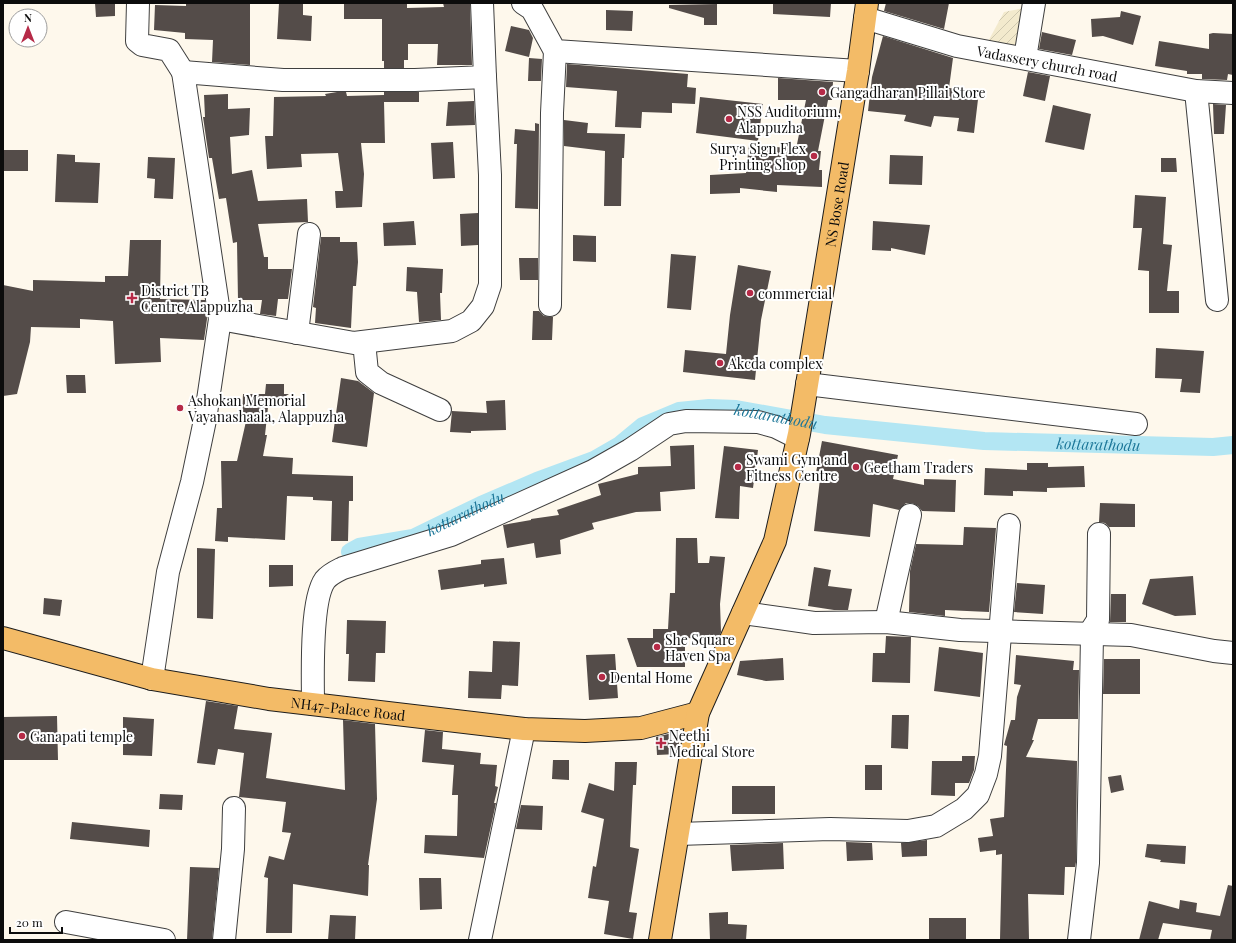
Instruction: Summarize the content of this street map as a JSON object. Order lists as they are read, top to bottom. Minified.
{"streets":{"main road":["NS Bose Road","NH47-Palace Road"],"street":["Vadassery church road"]},"crossings":[["Vadassery church road","NS Bose Road"],["NS Bose Road","NH47-Palace Road"]],"water":["kottarathodu"],"places":{"other":["Gangadharan Pillai Store","NSS Auditorium, Alappuzha","Surya Sign Flex Printing Shop","commercial","Akcda complex","Ashokan Memorial Vayanashaala, Alappuzha","Swami Gym and Fitness Centre","Geetham Traders","She Square Haven Spa","Dental Home","Ganapati temple"],"health":["District TB Centre Alappuzha","Neethi Medical Store"]},"scale_bar":"20 m","north":"top"}
